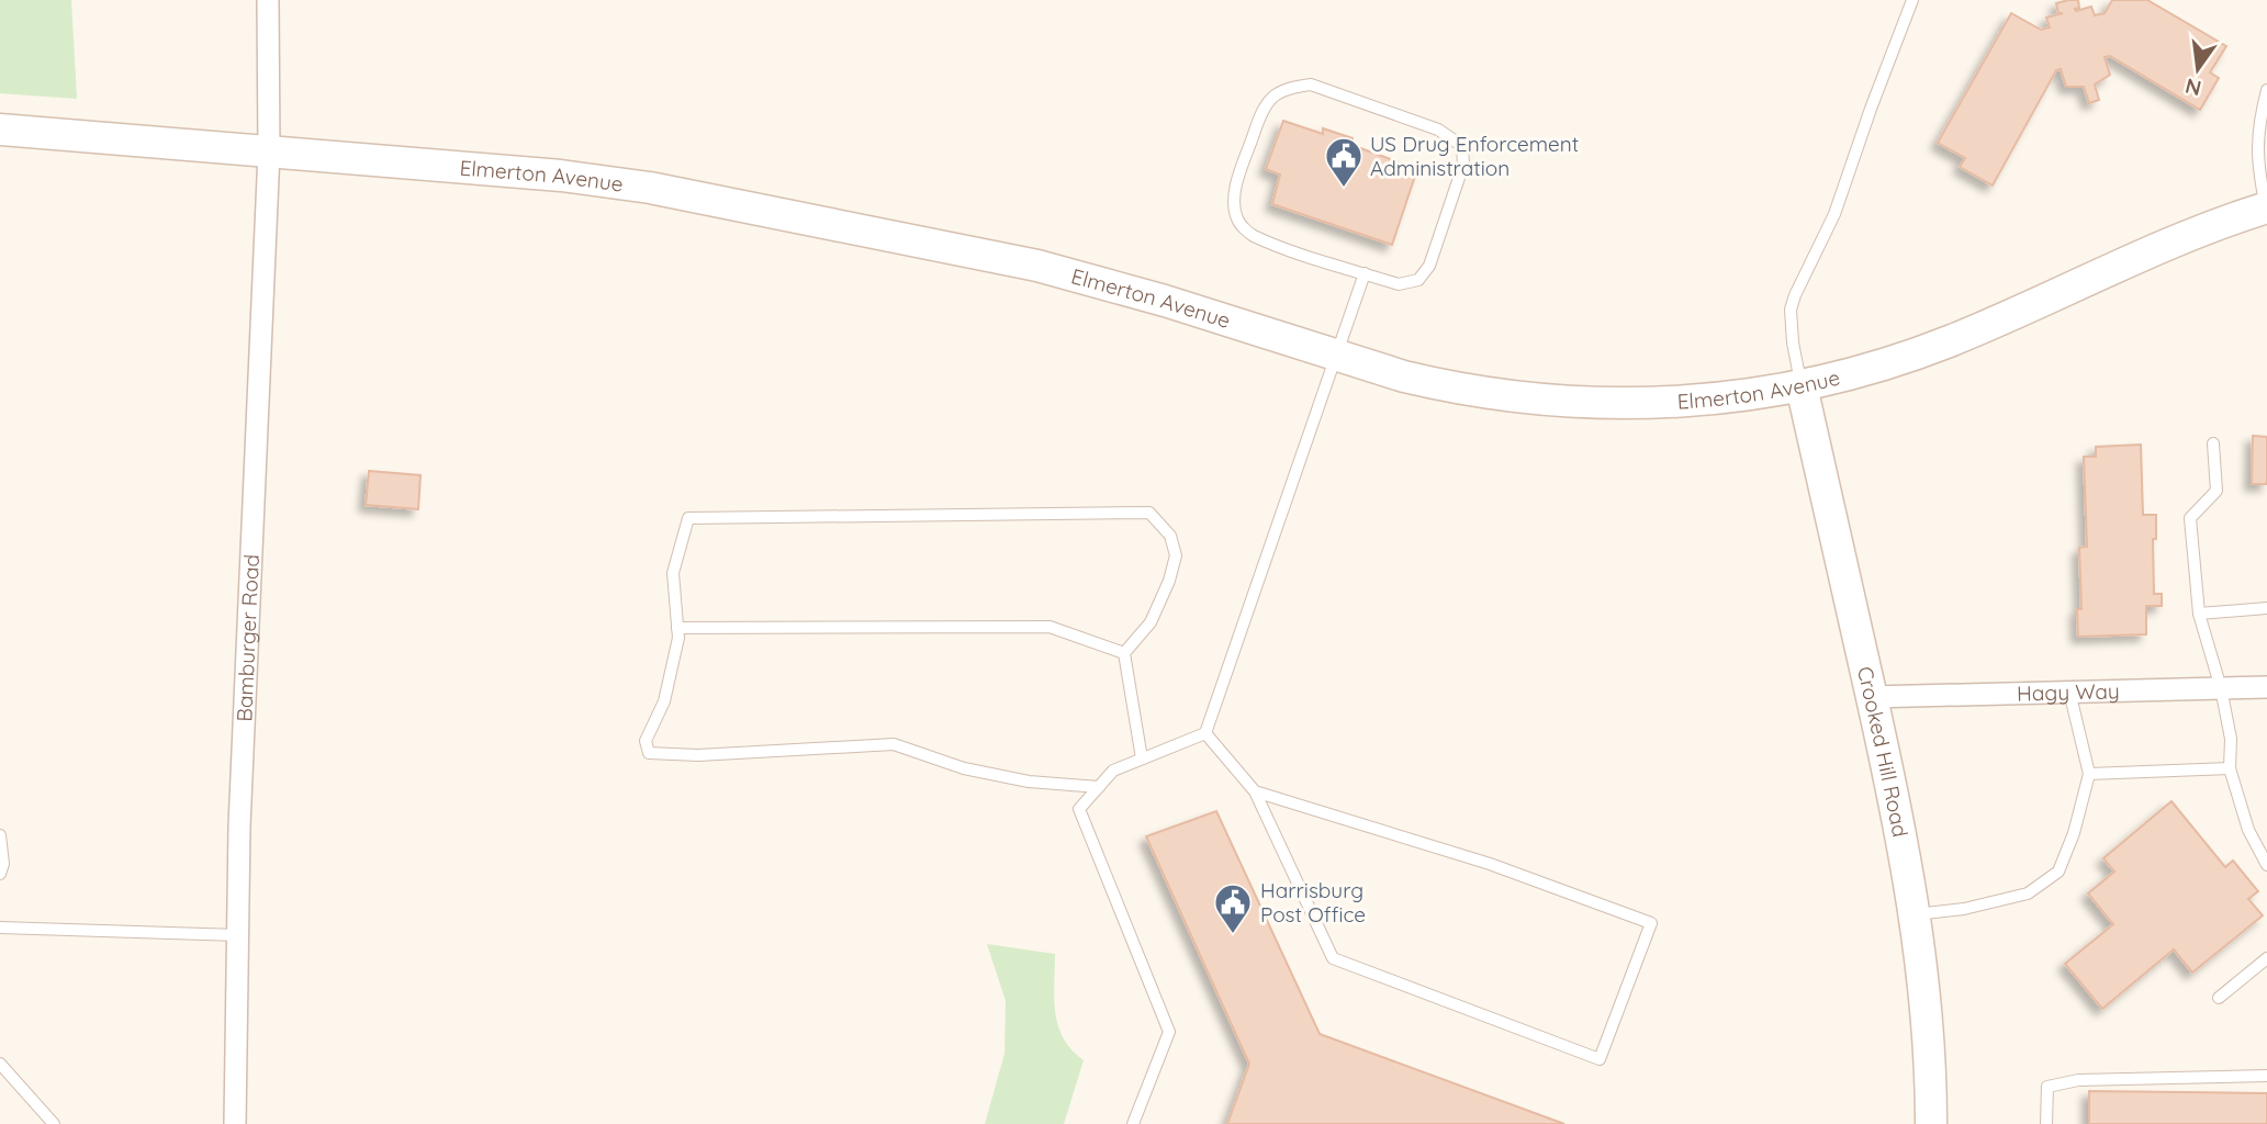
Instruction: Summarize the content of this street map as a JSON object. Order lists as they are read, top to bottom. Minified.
{"streets":{"main road":["Elmerton Avenue","Crooked Hill Road"],"street":["Bamburger Road","Hagy Way"]},"crossings":[["Elmerton Avenue","Bamburger Road"],["Elmerton Avenue","Crooked Hill Road"],["Hagy Way","Crooked Hill Road"]],"places":{"public building":["US Drug Enforcement Administration","Harrisburg Post Office"]},"north":"bottom"}
